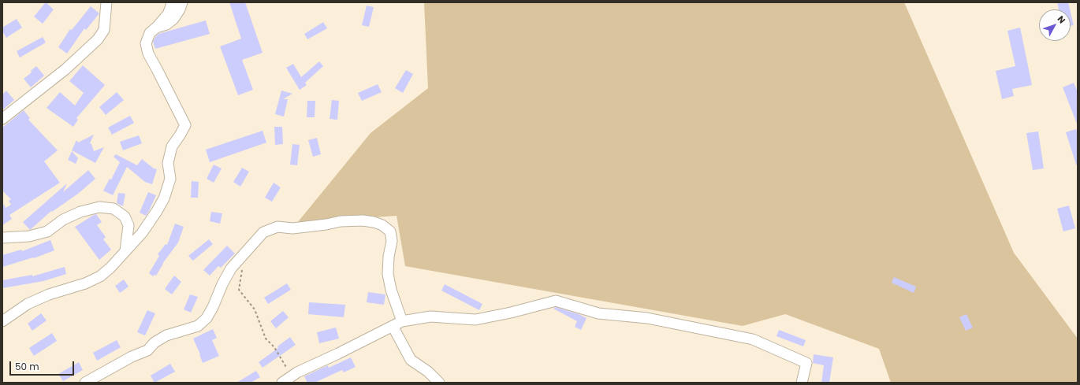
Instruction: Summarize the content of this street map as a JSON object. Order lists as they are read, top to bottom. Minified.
{"scale_bar":"50 m","north":"top right"}
